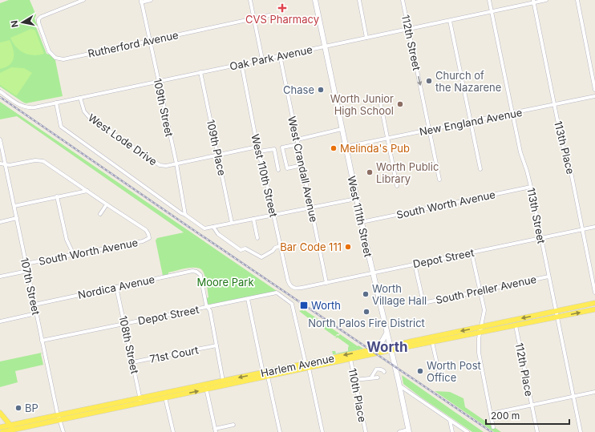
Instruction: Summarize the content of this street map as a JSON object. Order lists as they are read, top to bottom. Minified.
{"streets":{"main road":["West 111th Street","Harlem Avenue"],"street":["112th Street","Rutherford Avenue","Oak Park Avenue","109th Street","New England Avenue","West Lode Drive","109th Place","113th Place","West Crandall Avenue","West 110th Street","South Worth Avenue","113th Street","Depot Street","107th Street","Nordica Avenue","South Preller Avenue","108th Street","71st Court","112th Place","110th Place"]},"crossings":[["112th Street","Oak Park Avenue"],["112th Street","New England Avenue"],["Rutherford Avenue","109th Street"],["Oak Park Avenue","109th Street"],["Oak Park Avenue","West Lode Drive"],["Oak Park Avenue","109th Place"],["Oak Park Avenue","113th Place"],["Oak Park Avenue","West Crandall Avenue"],["Oak Park Avenue","West 110th Street"],["Oak Park Avenue","113th Street"],["Oak Park Avenue","West 111th Street"],["109th Street","West Lode Drive"],["New England Avenue","113th Place"],["New England Avenue","113th Street"],["New England Avenue","West 111th Street"],["113th Place","Depot Street"],["West Crandall Avenue","Depot Street"],["West 110th Street","Depot Street"],["South Worth Avenue","113th Street"],["South Worth Avenue","West 111th Street"],["South Worth Avenue","107th Street"],["113th Street","Depot Street"],["113th Street","South Preller Avenue"],["113th Street","Harlem Avenue"],["West 111th Street","Depot Street"],["West 111th Street","Harlem Avenue"],["Depot Street","107th Street"],["Depot Street","Nordica Avenue"],["Depot Street","South Preller Avenue"],["Depot Street","108th Street"],["Depot Street","Harlem Avenue"],["107th Street","Nordica Avenue"],["107th Street","Harlem Avenue"],["Nordica Avenue","108th Street"],["108th Street","71st Court"],["108th Street","Harlem Avenue"],["Harlem Avenue","112th Place"],["Harlem Avenue","110th Place"]],"one_way":["112th Street"],"districts":["Worth"],"parks":["Moore Park"],"places":{"health":["CVS Pharmacy"],"other":["Church of the Nazarene","Chase","Worth Junior High School","Melinda's Pub","Worth Public Library","Bar Code 111","Worth Village Hall","North Palos Fire District","Worth Post Office","BP"],"transit":["Worth"]},"scale_bar":"200 m","north":"left"}
